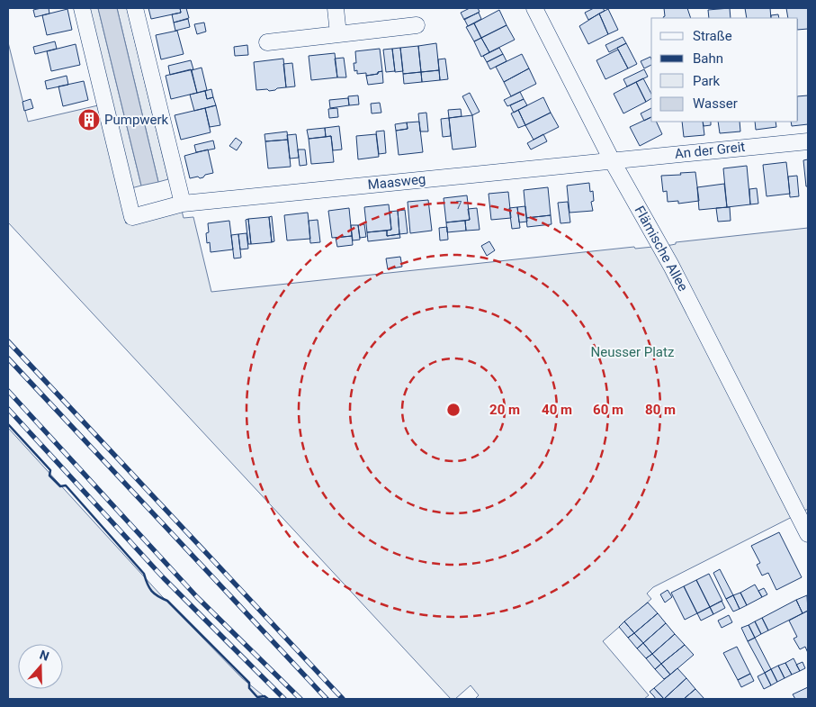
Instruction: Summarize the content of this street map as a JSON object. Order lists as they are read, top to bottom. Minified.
{"streets":{"street":["An der Greit","Maasweg","Flämische Allee"]},"crossings":[["An der Greit","Maasweg"],["An der Greit","Flämische Allee"],["Maasweg","Flämische Allee"]],"parks":["Neusser Platz"],"places":{"building":["Pumpwerk"]},"house_numbers":["7"],"legend":["Straße","Bahn","Park","Wasser"],"north":"top","rings":["20 m","40 m","60 m","80 m"]}
